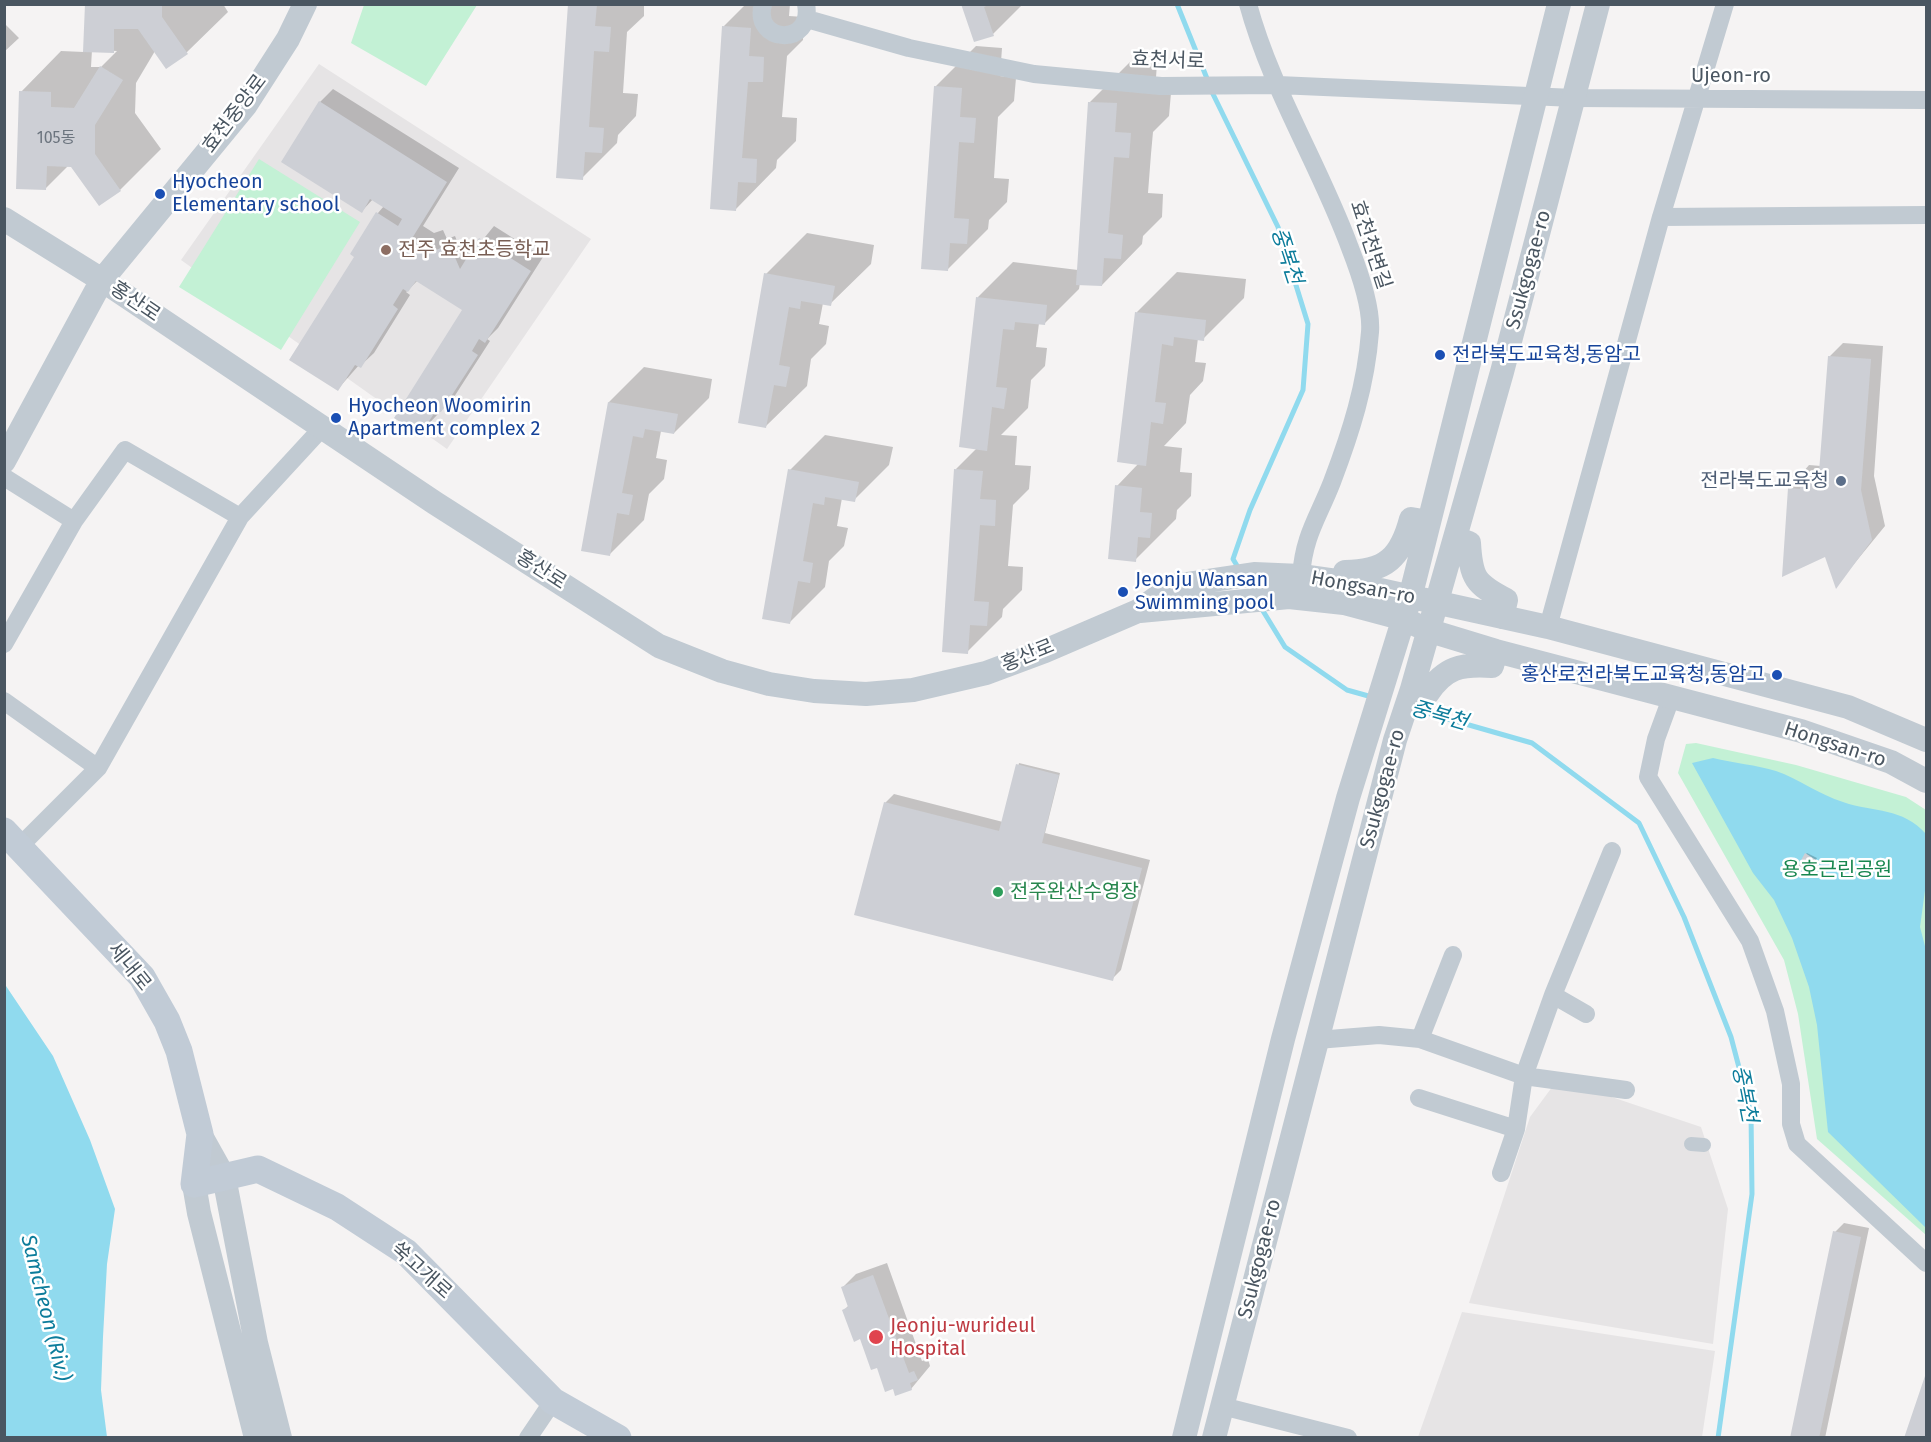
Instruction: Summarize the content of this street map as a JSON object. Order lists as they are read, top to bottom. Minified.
{"streets":{"main road":["세내로","쑥고개로"],"street":["효천서로","Ujeon-ro","효천중앙로","효천천변길","Ssukgogae-ro","홍산로","Hongsan-ro"]},"crossings":[["효천서로","Ujeon-ro"],["효천서로","효천천변길"],["효천서로","Ssukgogae-ro"],["Ujeon-ro","Ssukgogae-ro"],["효천중앙로","홍산로"],["효천천변길","Hongsan-ro"],["Ssukgogae-ro","Hongsan-ro"],["홍산로","Hongsan-ro"],["세내로","쑥고개로"]],"water":["중복천","Samcheon (Riv.)"],"parks":["용호근린공원"],"places":["Hyocheon Elementary school","전주 효천초등학교","전라북도교육청,동암고","Hyocheon Woomirin Apartment complex 2","전라북도교육청","Jeonju Wansan Swimming pool","홍산로전라북도교육청,동암고","전주완산수영장","Jeonju-wurideul Hospital"],"house_numbers":["105동"]}
